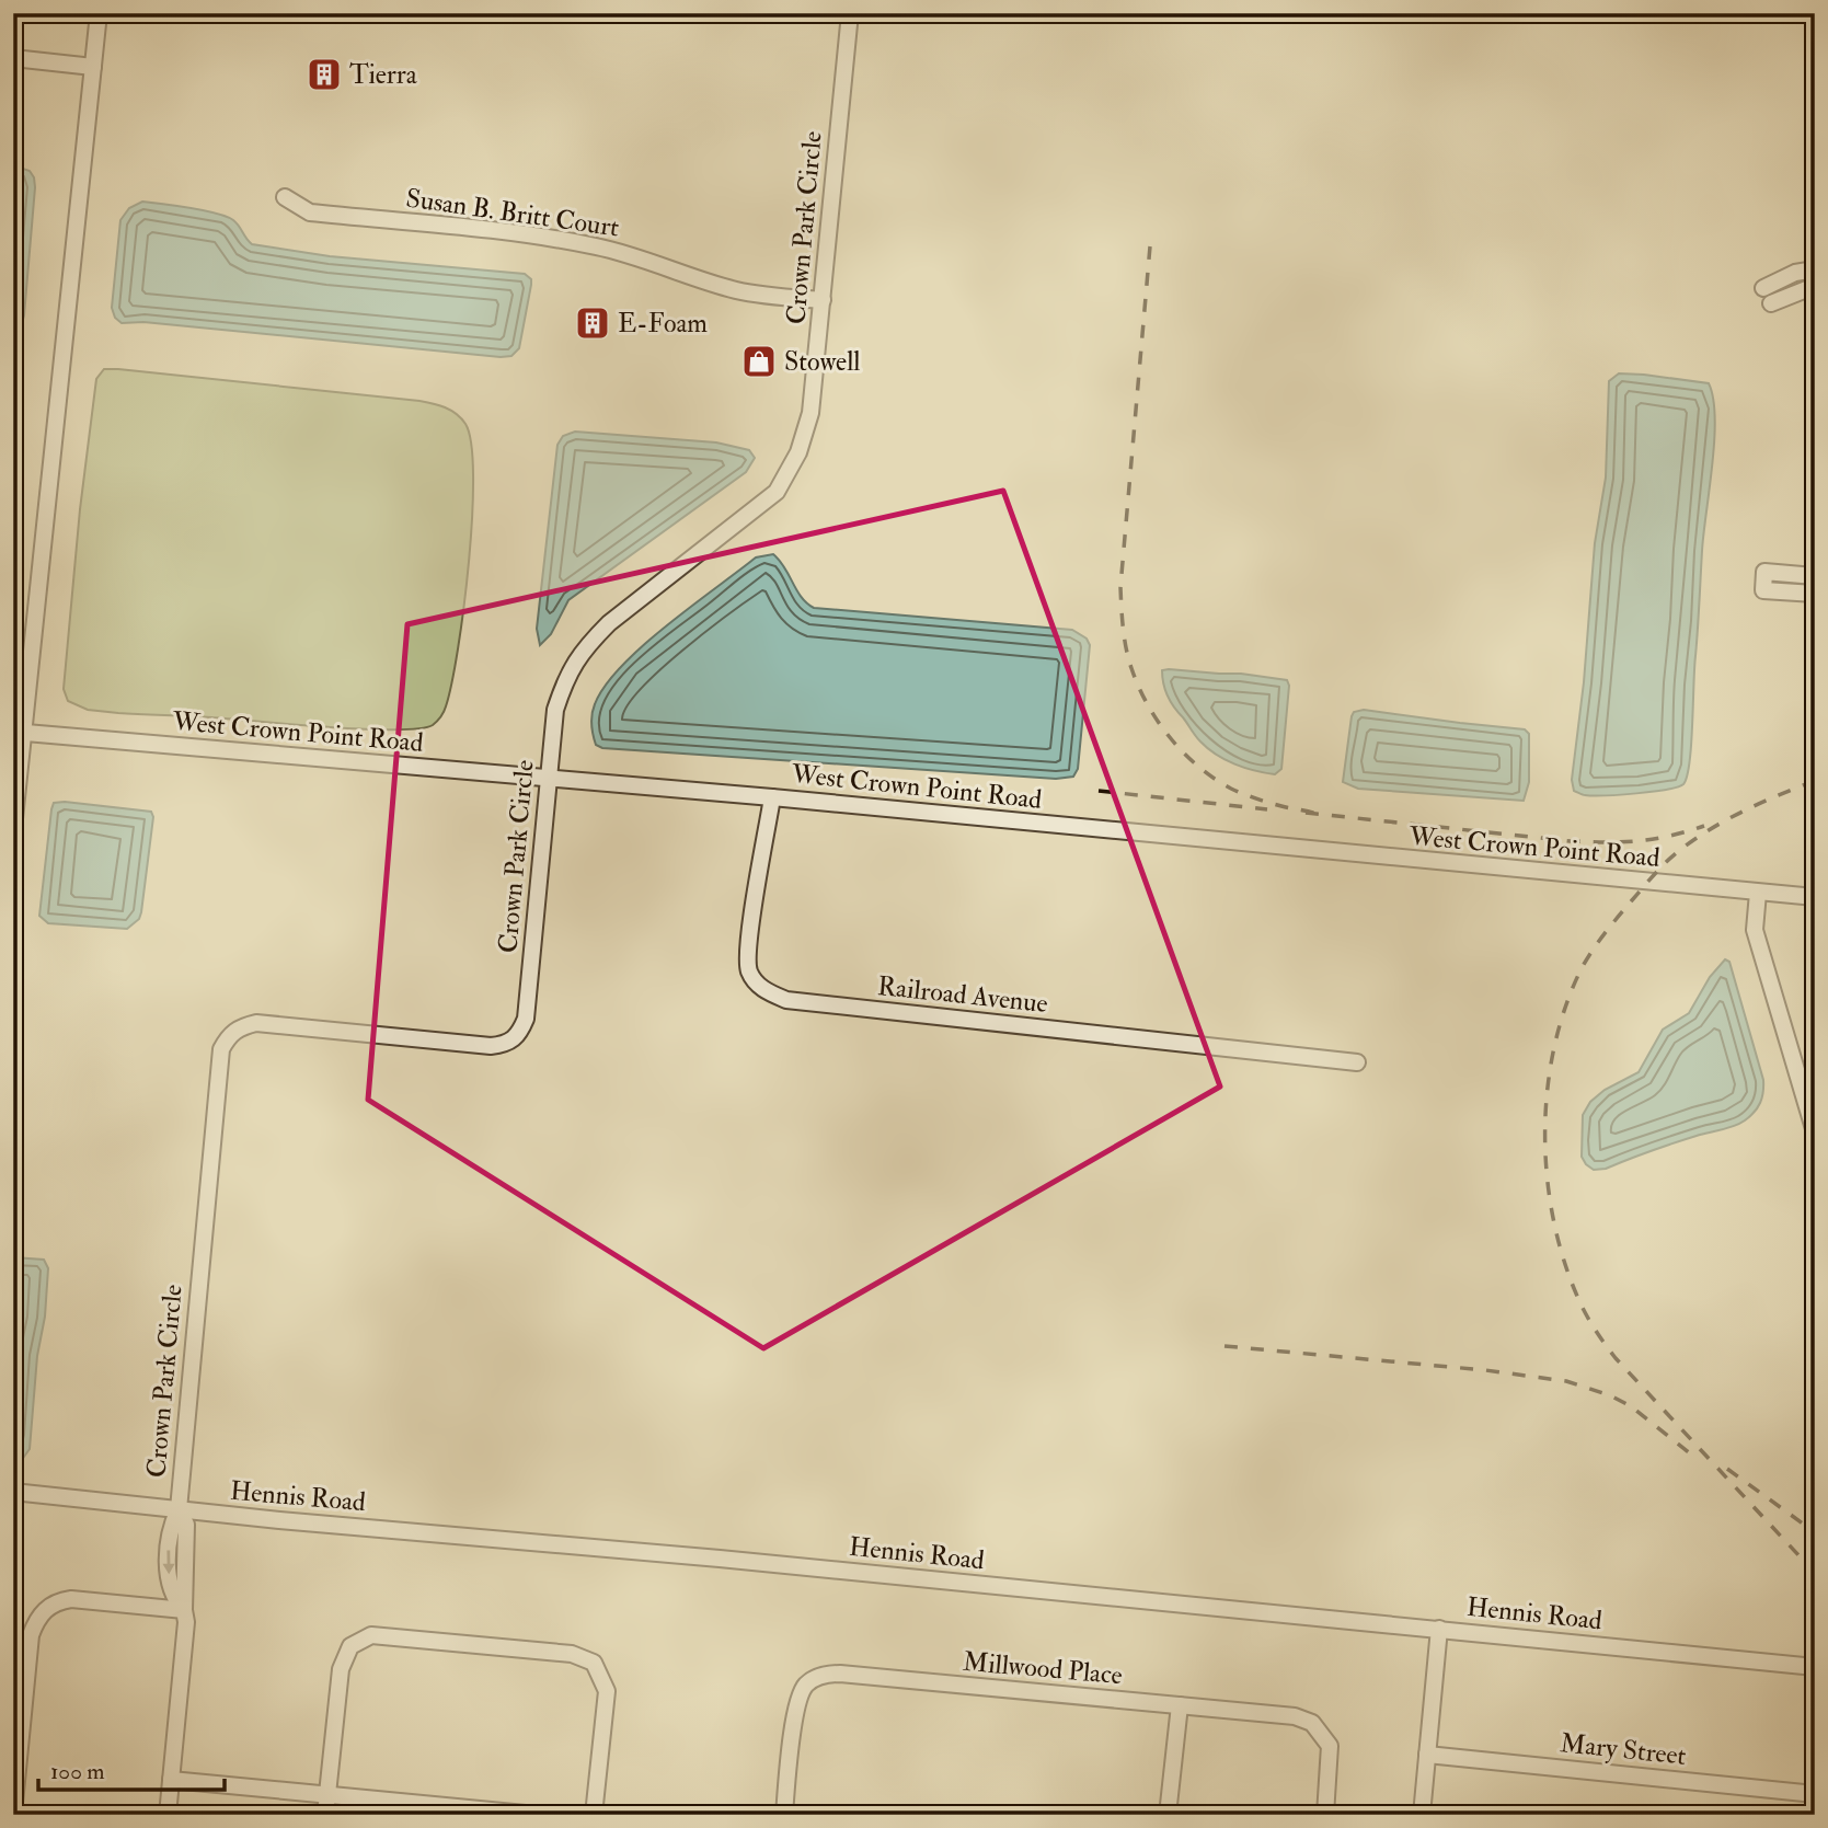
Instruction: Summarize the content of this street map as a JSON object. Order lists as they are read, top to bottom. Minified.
{"streets":{"street":["Susan B. Britt Court","Crown Park Circle","West Crown Point Road","Railroad Avenue","Hennis Road","Millwood Place","Mary Street"]},"crossings":[["Susan B. Britt Court","Crown Park Circle"],["Crown Park Circle","West Crown Point Road"],["Crown Park Circle","Hennis Road"],["West Crown Point Road","Railroad Avenue"]],"places":{"building":["Tierra","E-Foam"],"shop":["Stowell"]},"scale_bar":"100 m"}
